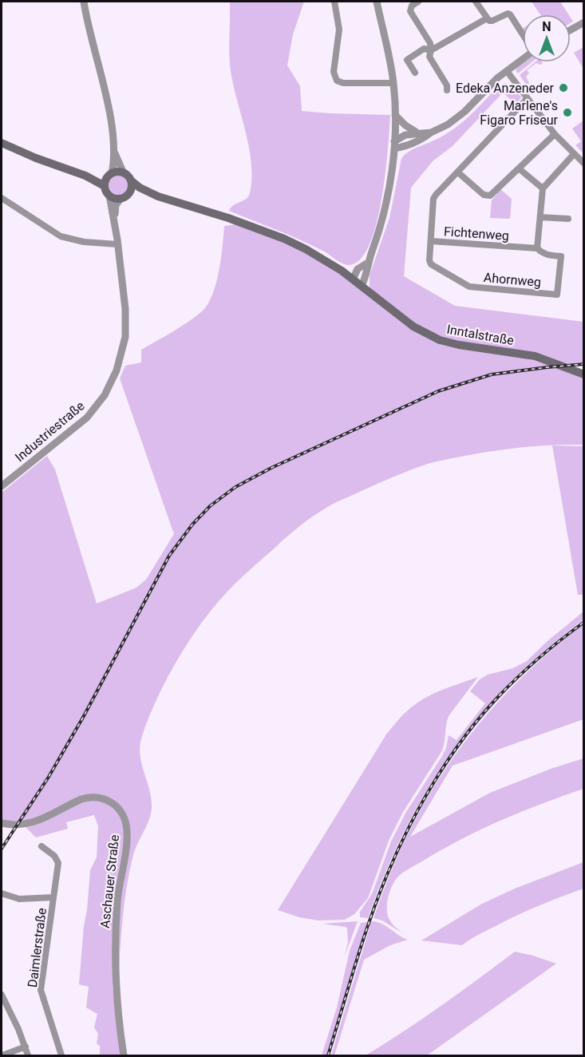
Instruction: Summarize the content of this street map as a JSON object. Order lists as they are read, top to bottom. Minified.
{"streets":{"main road":["Inntalstraße"],"street":["Fichtenweg","Ahornweg","Industriestraße","Aschauer Straße","Daimlerstraße"]},"crossings":[["Fichtenweg","Ahornweg"]],"places":["Edeka Anzeneder","Marlene's Figaro Friseur"],"north":"top"}
